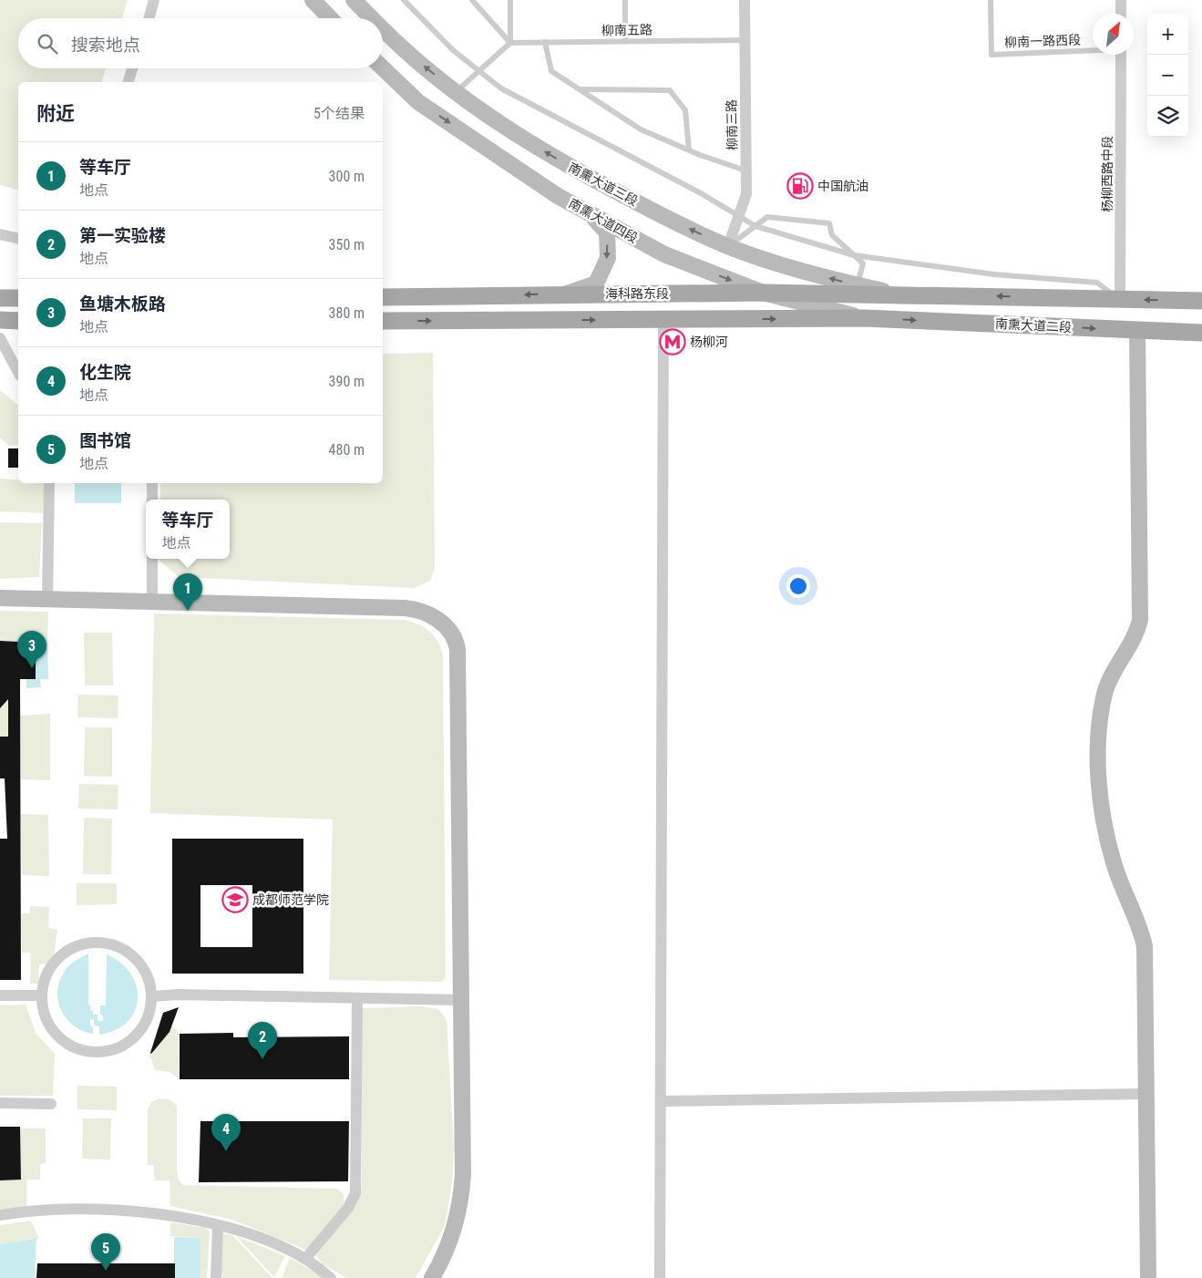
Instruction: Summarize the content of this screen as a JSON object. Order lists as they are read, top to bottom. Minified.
{"streets":{"main road":["海科路东段","南熏大道二段"],"street":["柳南三路","杨柳西路中段","南熏大道三段","南熏大道四段"],"lane":["柳南五路","柳南一路西段"]},"crossings":[["柳南五路","柳南三路"],["柳南三路","南熏大道三段"],["南熏大道三段","海科路东段"],["南熏大道四段","海科路东段"],["南熏大道四段","南熏大道二段"],["海科路东段","南熏大道二段"]],"one_way":["南熏大道三段","南熏大道四段"],"places":{"fuel station":["中国航油"],"metro station":["杨柳河"],"school or university":["成都师范学院"]},"north":"top right","page":{"map_buttons":["+","−"],"search":"搜索地点","heading":["附近","5个结果"],"list":[{"mark":"1","name":"等车厅","note":"地点","value":"300 m"},{"mark":"2","name":"第一实验楼","note":"地点","value":"350 m"},{"mark":"3","name":"鱼塘木板路","note":"地点","value":"380 m"},{"mark":"4","name":"化生院","note":"地点","value":"390 m"},{"mark":"5","name":"图书馆","note":"地点","value":"480 m"}],"popup":["等车厅","地点"],"pins":["1","3","2","4","5"]}}
